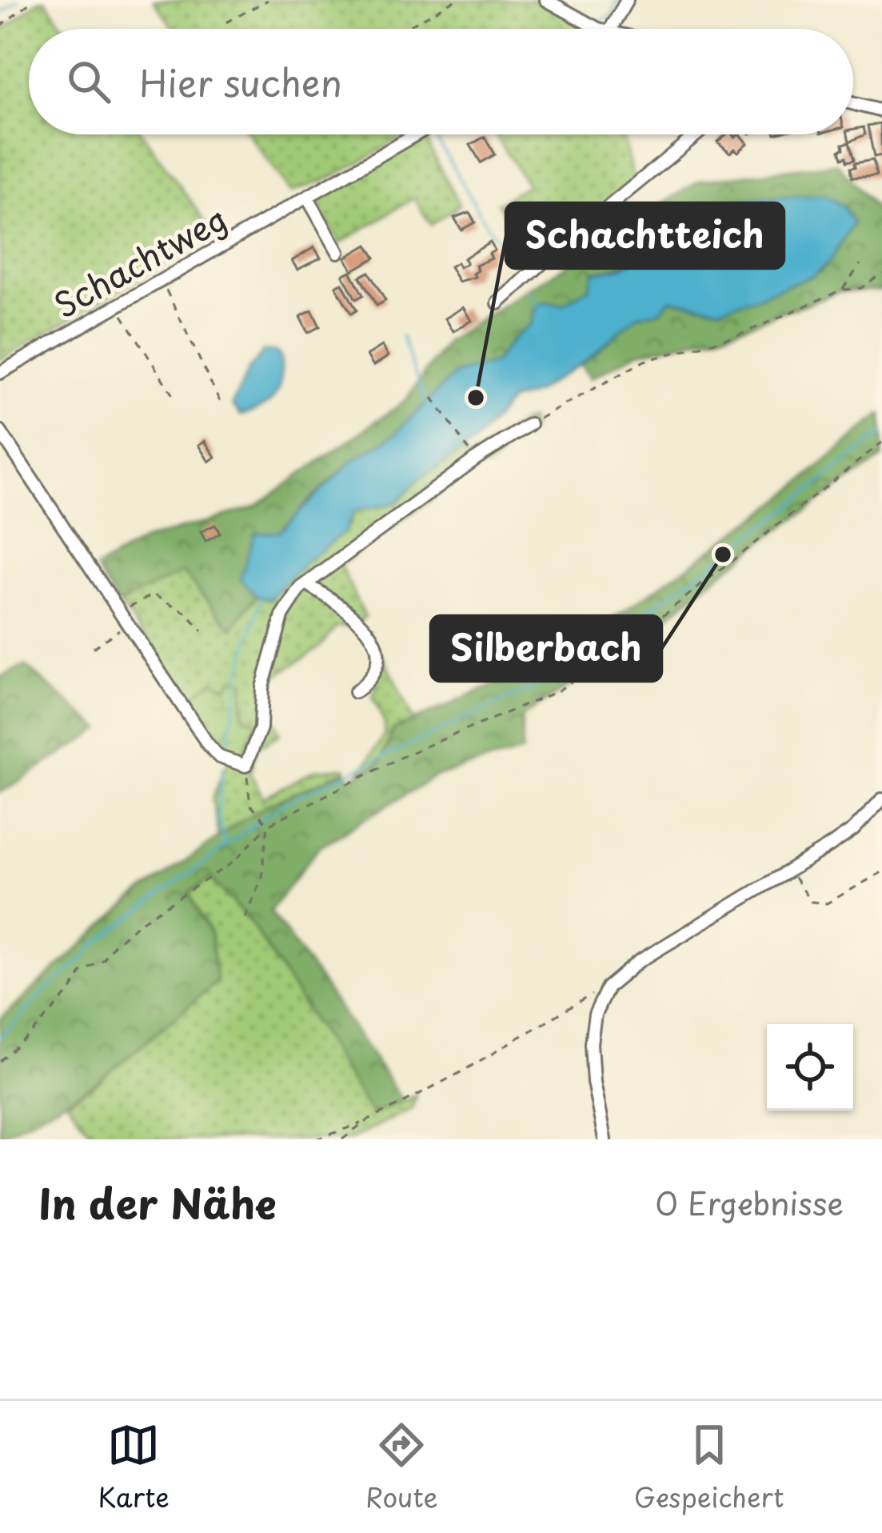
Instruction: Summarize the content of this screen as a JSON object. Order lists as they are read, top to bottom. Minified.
{"streets":{"street":["Schachtweg"]},"places":["Schachtteich","Silberbach"],"page":{"search":"Hier suchen","heading":["In der Nähe","0 Ergebnisse"],"nav":["Karte","Route","Gespeichert"]}}
